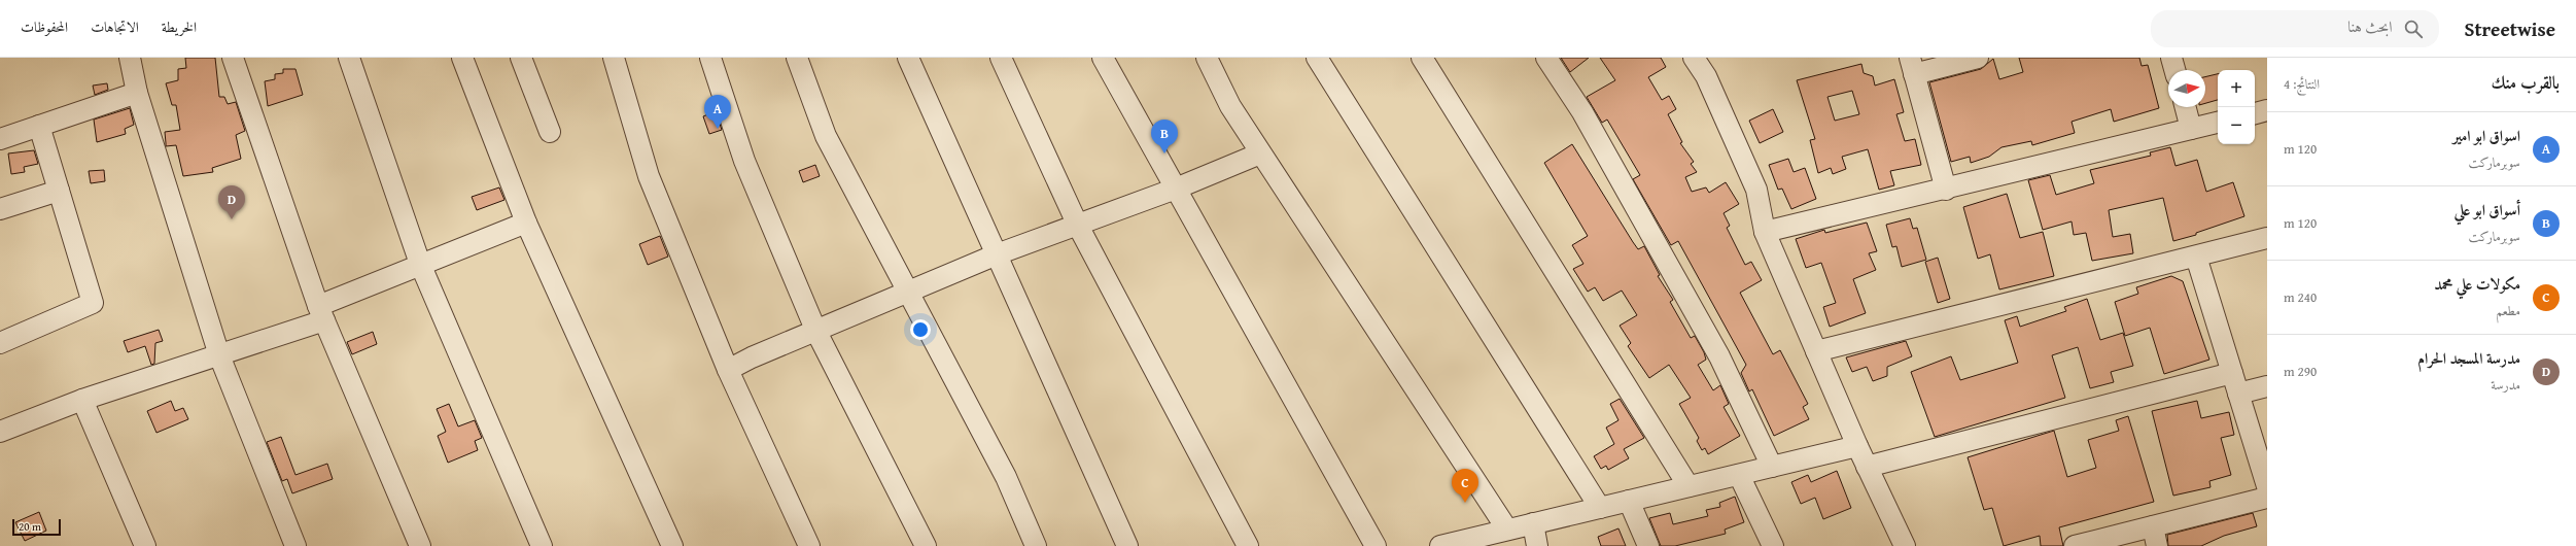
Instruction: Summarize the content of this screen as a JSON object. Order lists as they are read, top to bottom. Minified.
{"scale_bar":"20 m","north":"right","page":{"header":"Streetwise","search":"ابحث هنا","nav":["الخريطة","الاتجاهات","المحفوظات"],"heading":["بالقرب منك","النتائج: 4"],"map_buttons":["+","−"],"pins":["A","B","D","C"],"list":[{"mark":"A","name":"اسواق ابو امير","note":"سوبرماركت","value":"120 m"},{"mark":"B","name":"أسواق ابو علي","note":"سوبرماركت","value":"120 m"},{"mark":"C","name":"مكولات علي محمد","note":"مطعم","value":"240 m"},{"mark":"D","name":"مدرسة المسجد الحرام","note":"مدرسة","value":"290 m"}],"scale":"20 m"}}
